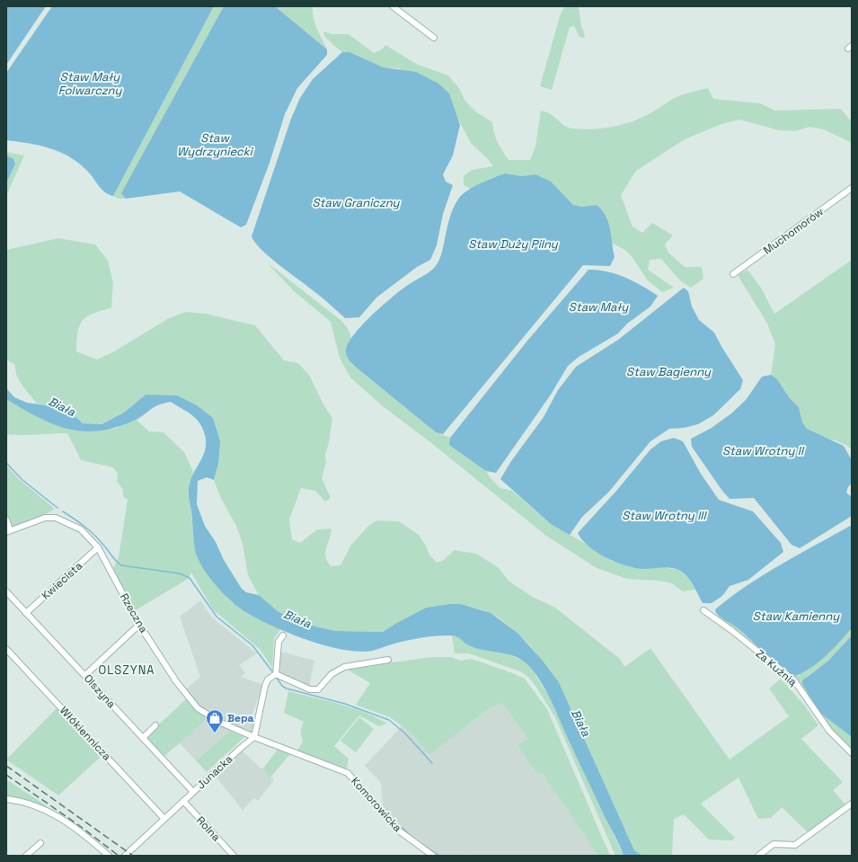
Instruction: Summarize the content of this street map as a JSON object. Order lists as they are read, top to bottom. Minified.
{"streets":{"street":["Muchomorów","Kwiecista","Rzeczna","Za Kuźnią","Olszyna","Włókiennicza","Junacka","Komorowicka","Rolna"]},"crossings":[["Kwiecista","Rzeczna"],["Kwiecista","Olszyna"],["Rzeczna","Junacka"],["Rzeczna","Komorowicka"],["Olszyna","Junacka"],["Włókiennicza","Junacka"],["Junacka","Komorowicka"],["Junacka","Rolna"]],"districts":["OLSZYNA"],"water":["Staw Mały Folwarczny","Staw Wydrzyniecki","Staw Graniczny","Staw Duży Pilny","Staw Mały","Staw Bagienny","Biała","Staw Wrotny II","Staw Wrotny III","Staw Kamienny"],"places":{"shop":["Bepa"]}}
